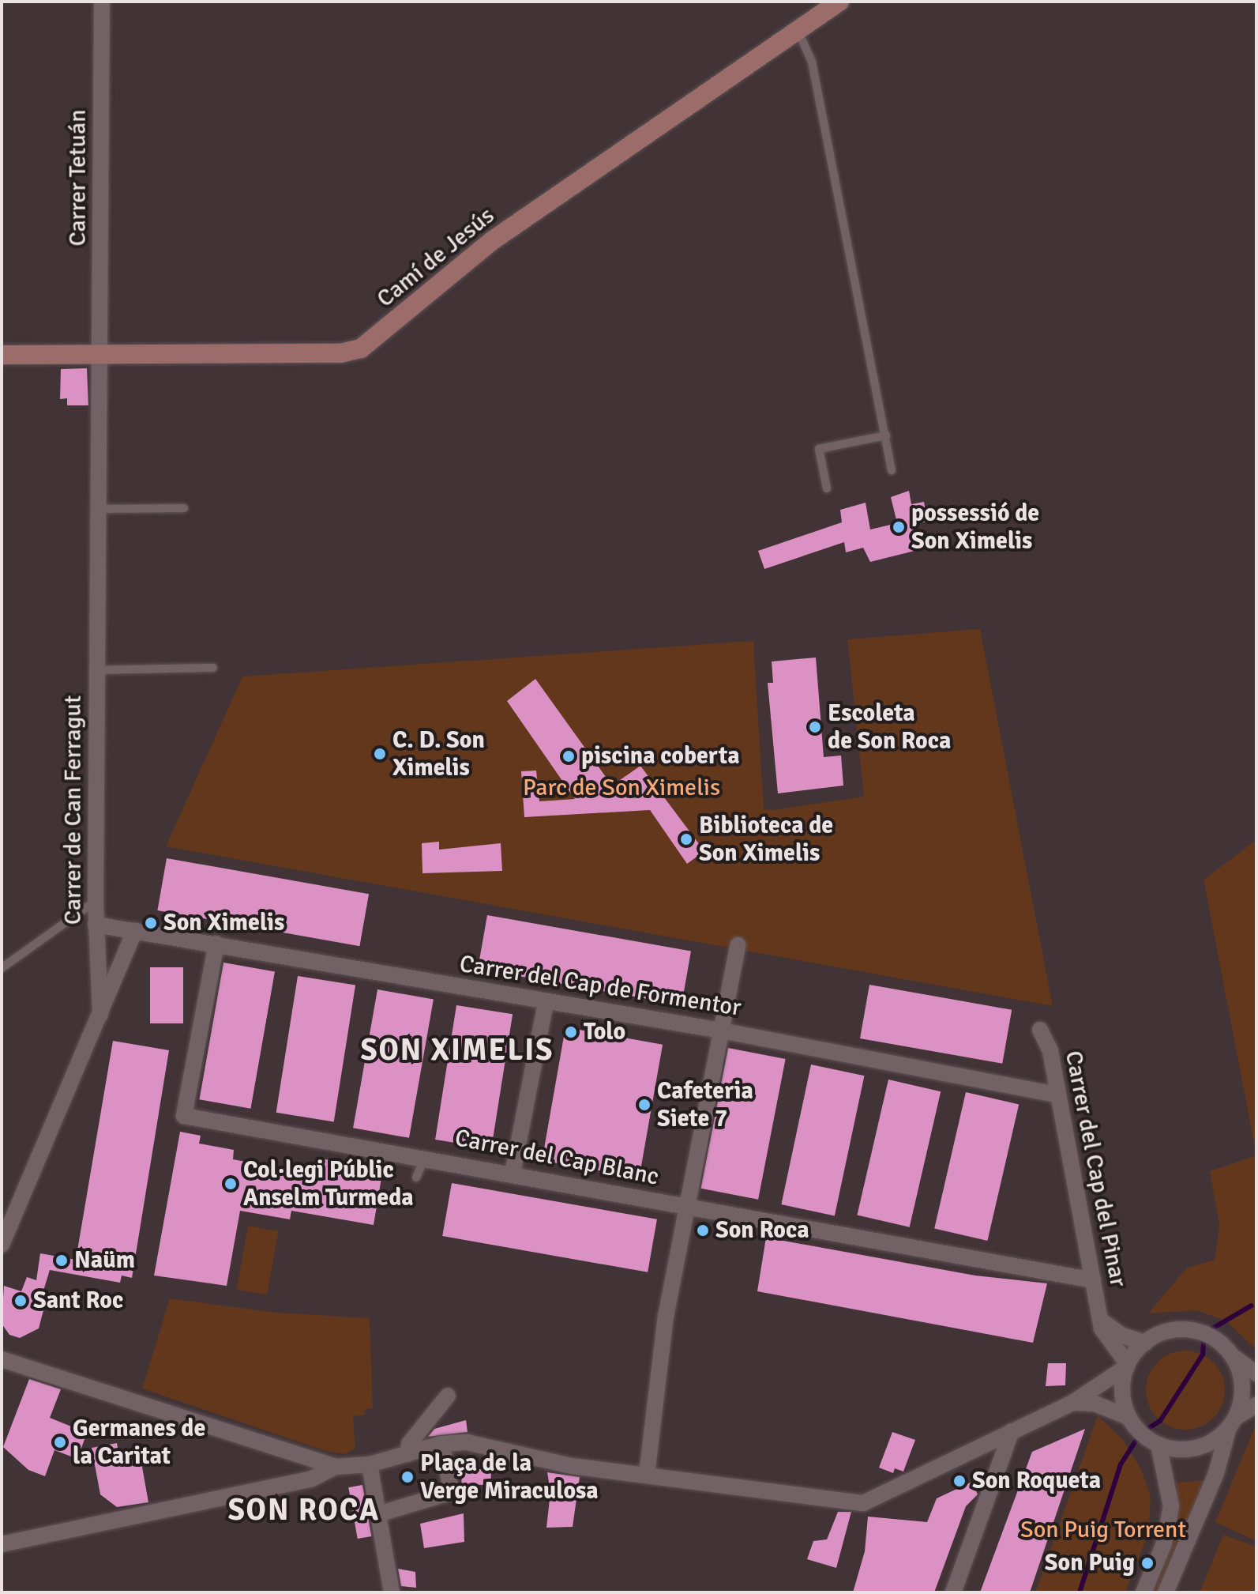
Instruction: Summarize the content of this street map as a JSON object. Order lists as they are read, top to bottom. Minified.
{"streets":{"street":["Carrer Tetuán","Camí de Jesús","Carrer de Can Ferragut","Carrer del Cap de Formentor","Carrer del Cap Blanc","Carrer del Cap del Pinar"]},"crossings":[["Carrer Tetuán","Camí de Jesús"],["Carrer Tetuán","Carrer de Can Ferragut"],["Camí de Jesús","Carrer de Can Ferragut"],["Carrer del Cap de Formentor","Carrer del Cap Blanc"],["Carrer del Cap de Formentor","Carrer del Cap del Pinar"],["Carrer del Cap Blanc","Carrer del Cap del Pinar"]],"districts":["SON XIMELIS","SON ROCA"],"parks":["Parc de Son Ximelis","Son Puig Torrent"],"places":["possessió de Son Ximelis","Escoleta de Son Roca","C. D. Son Ximelis","piscina coberta","Biblioteca de Son Ximelis","Son Ximelis","Tolo","Cafeteria Siete 7","Col·legi Públic Anselm Turmeda","Son Roca","Naüm","Sant Roc","Germanes de la Caritat","Plaça de la Verge Miraculosa","Son Roqueta","Son Puig"]}
